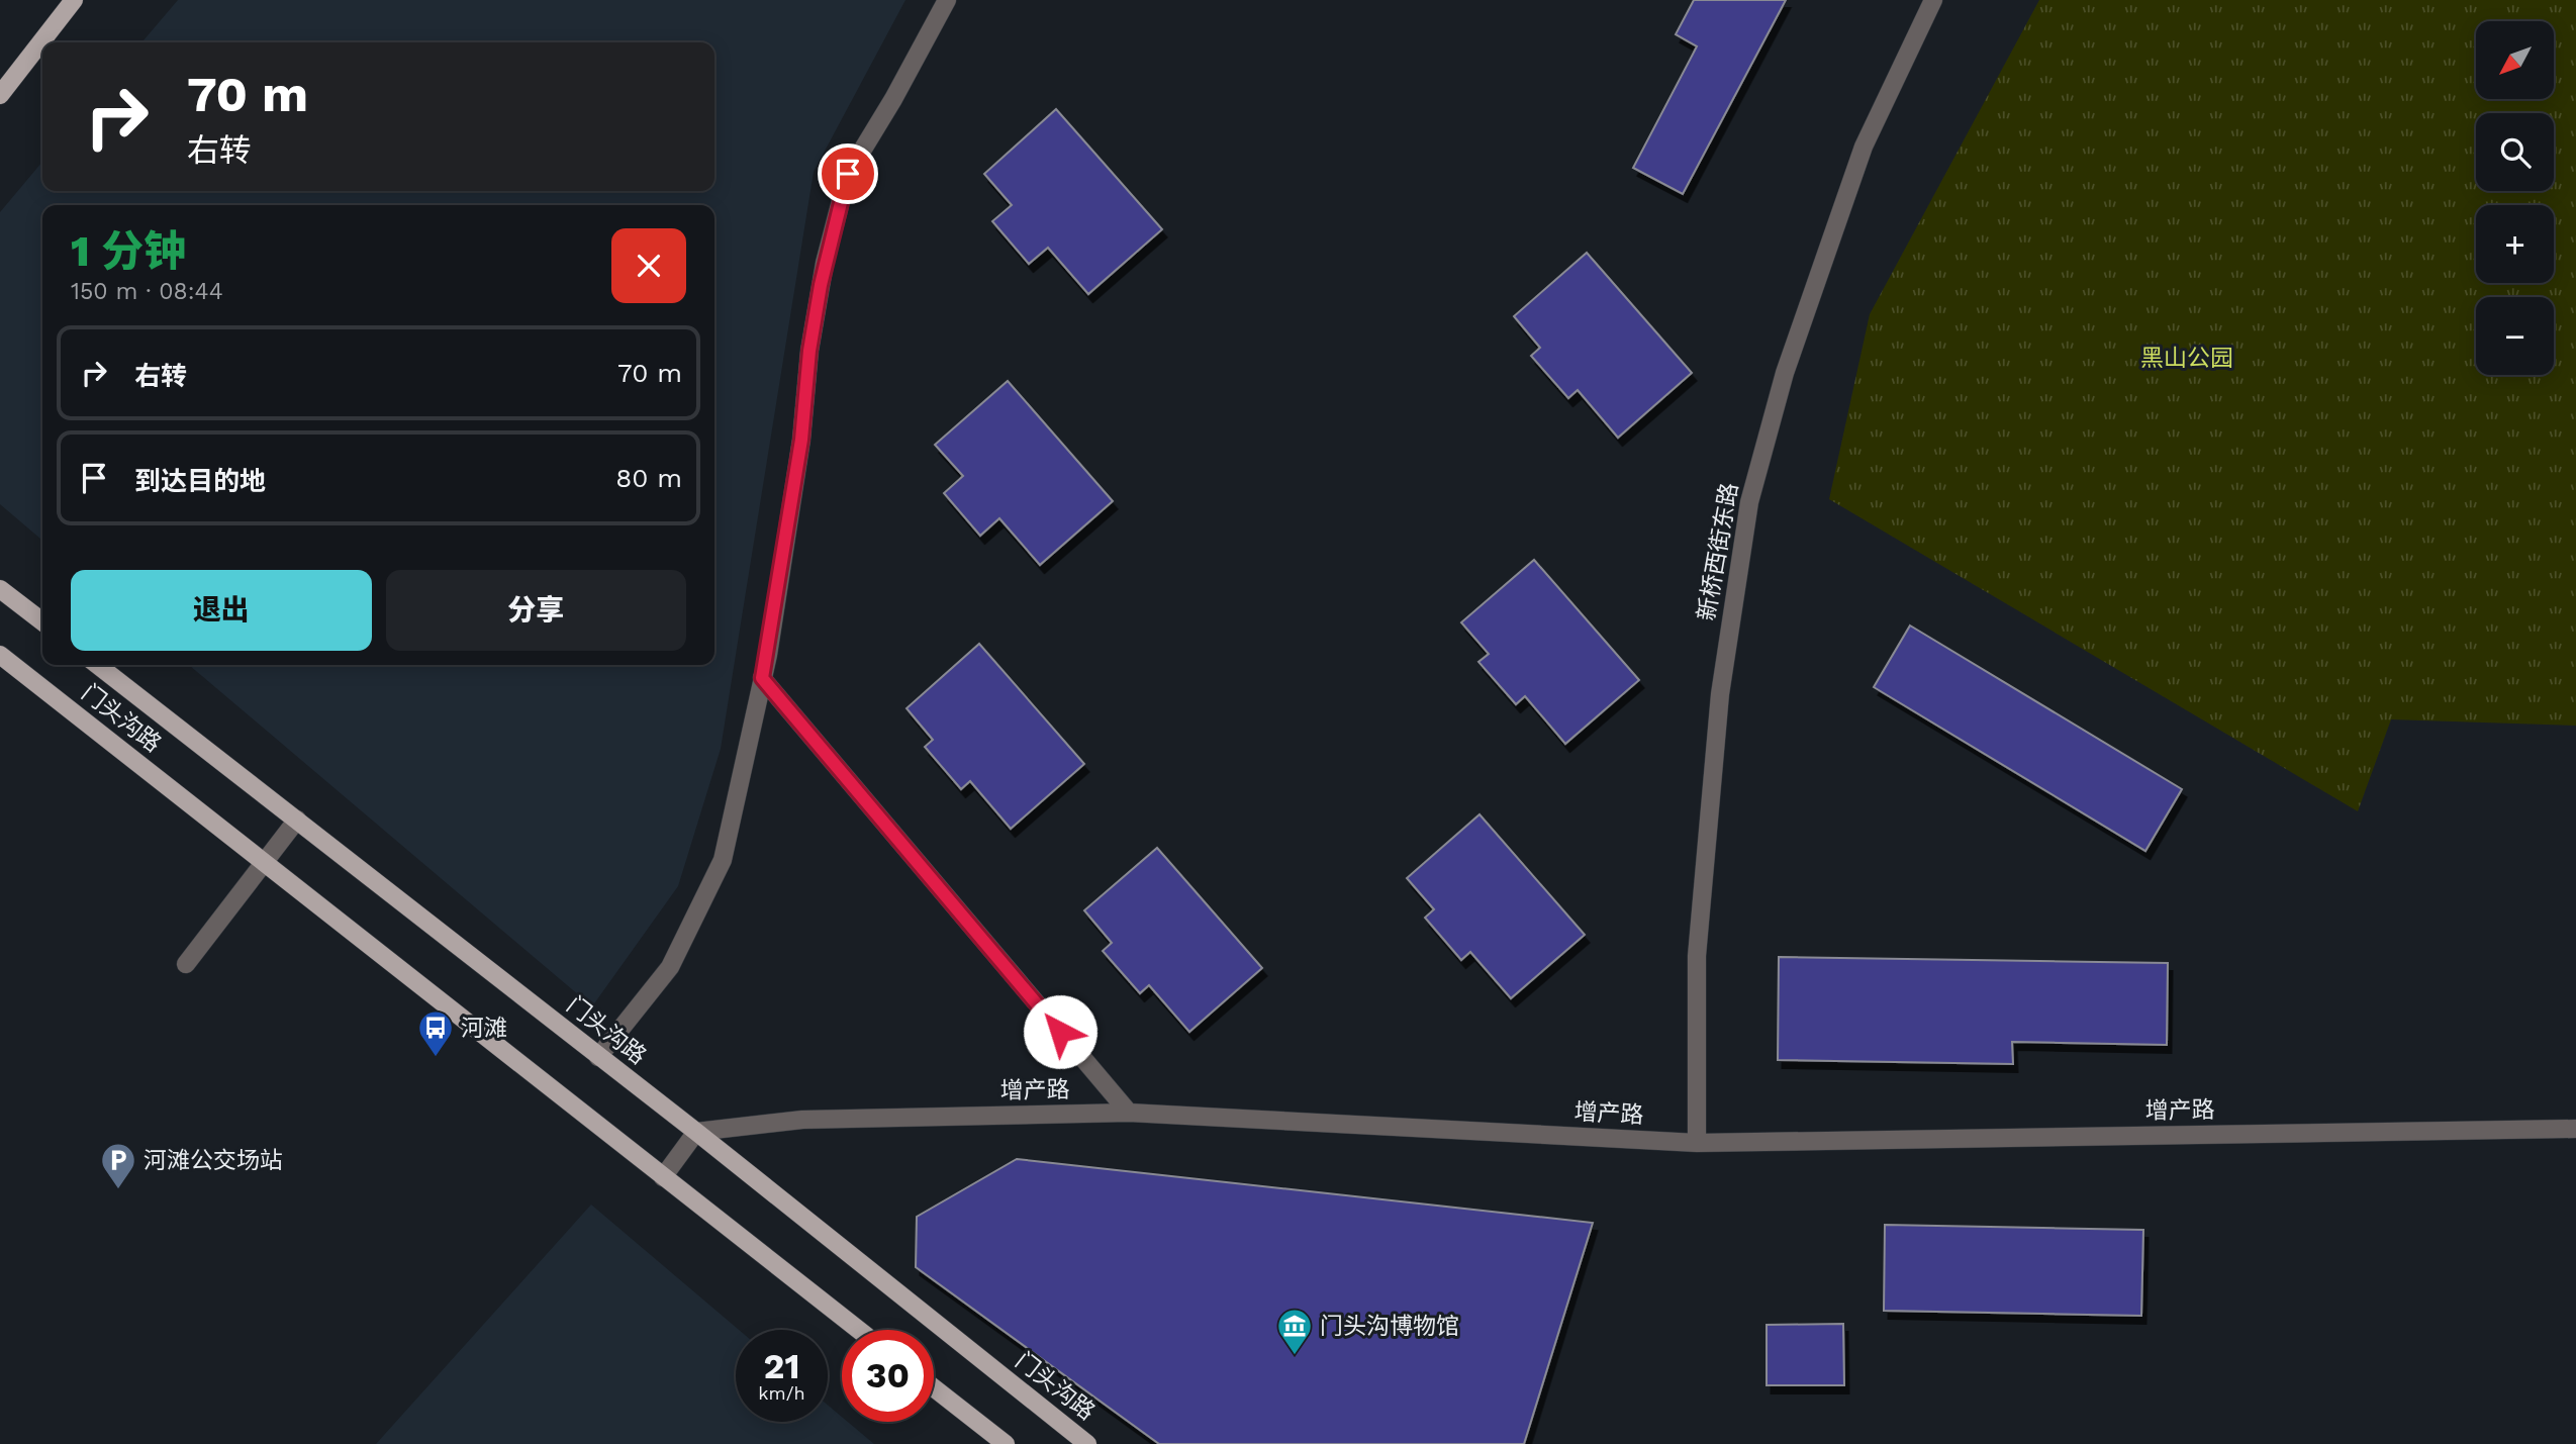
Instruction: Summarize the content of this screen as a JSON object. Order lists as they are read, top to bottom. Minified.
{"streets":{"main road":["门头沟路"],"street":["新桥西街东路","增产路"]},"crossings":[["新桥西街东路","增产路"],["门头沟路","增产路"]],"parks":["黑山公园"],"places":{"bus stop":["河滩"],"parking":["河滩公交场站"],"museum":["门头沟博物馆"]},"north":"bottom left","page":{"map_buttons":["+","−"],"turn":["70 m","右转"],"heading":["1 分钟","150 m · 08:44"],"list":[{"name":"右转","value":"70 m"},{"name":"到达目的地","value":"80 m"}],"buttons":["退出","分享"],"speed":"21 km/h","limit":"30"}}
